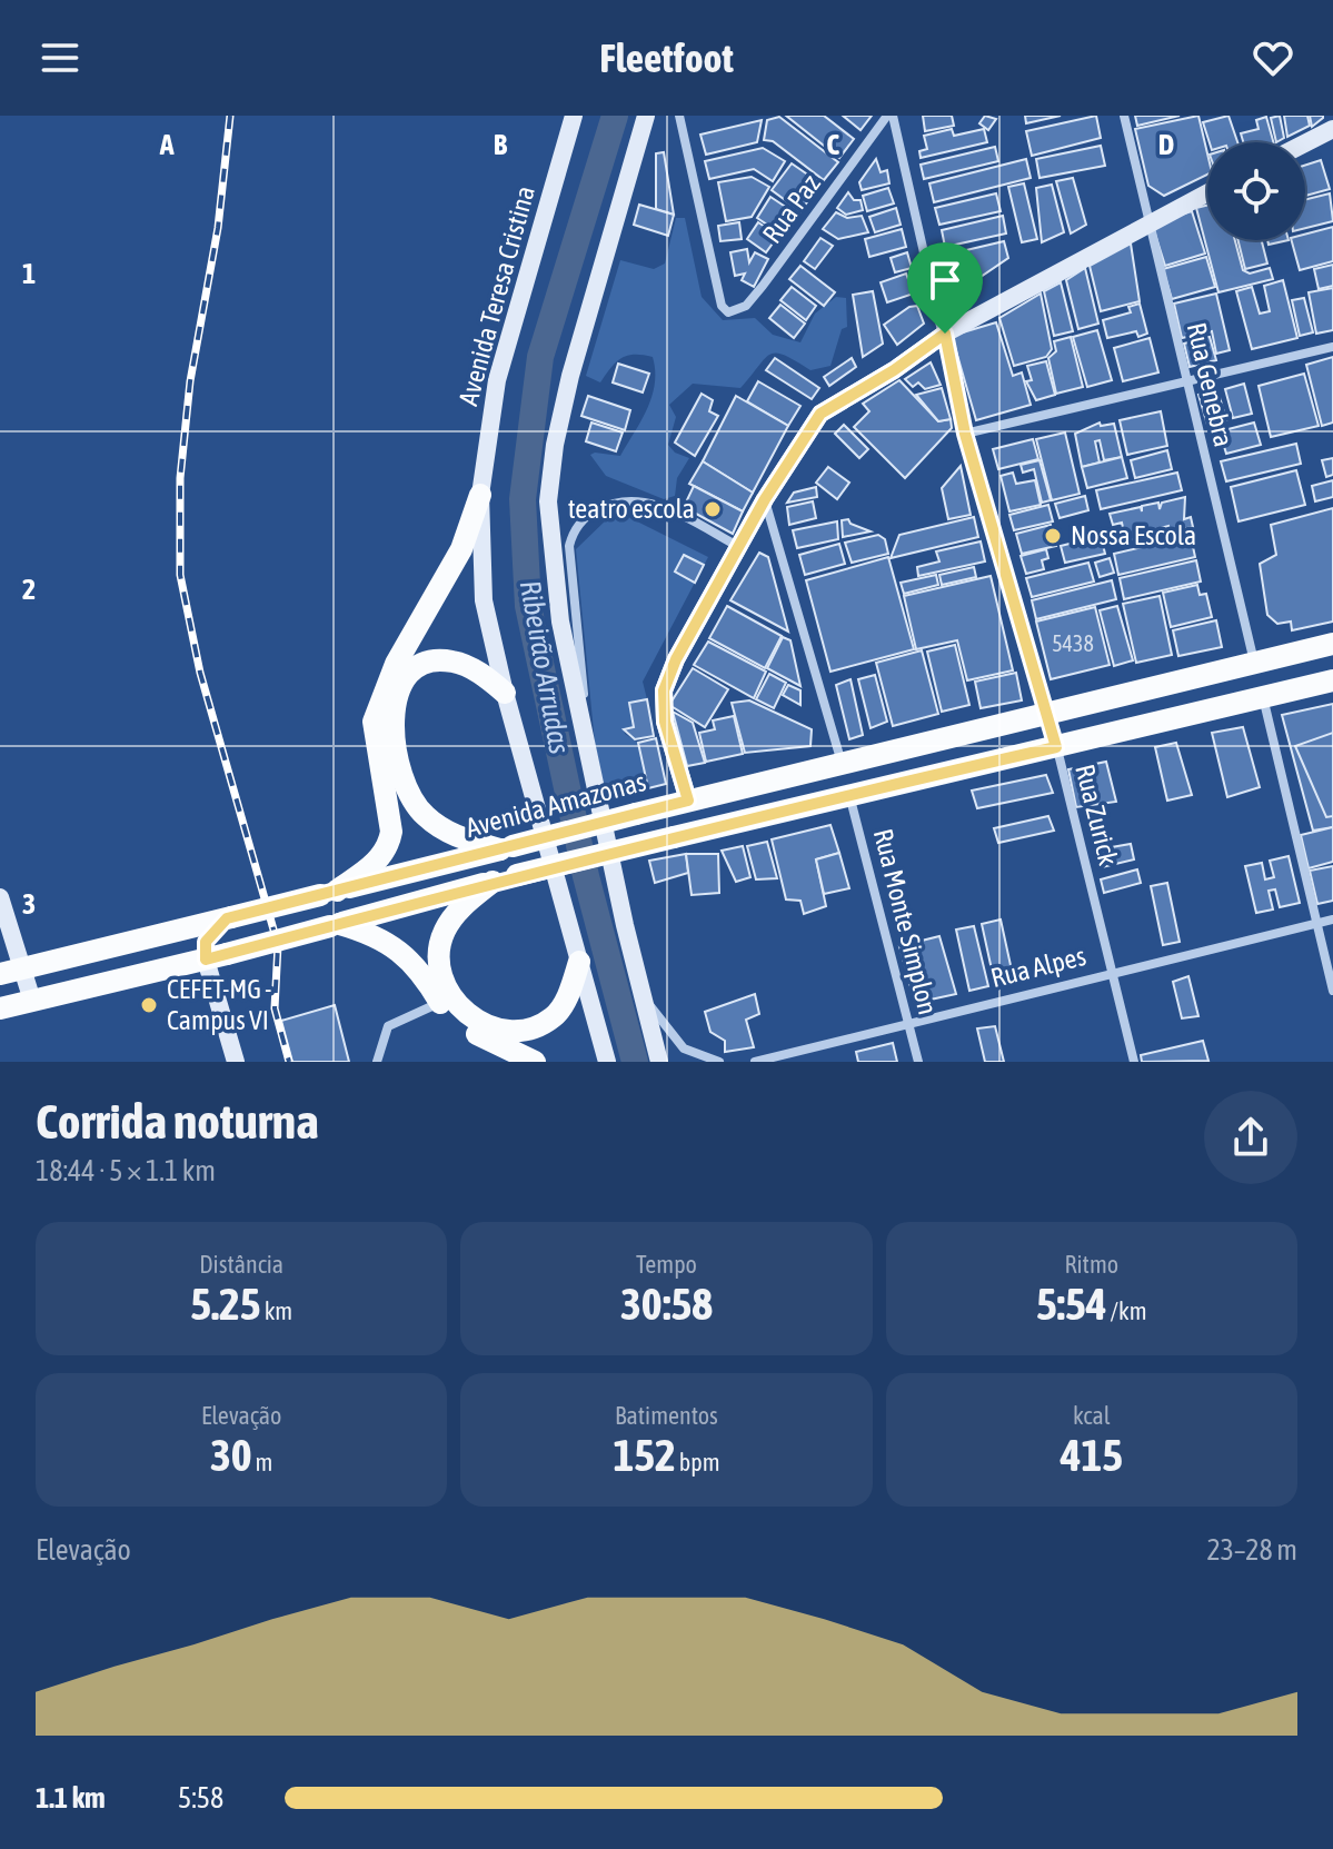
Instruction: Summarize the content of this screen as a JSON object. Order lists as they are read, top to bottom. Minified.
{"streets":{"main road":["Avenida Teresa Cristina","Avenida Amazonas"],"street":["Rua Paz","Rua Genebra","Rua Zurick","Rua Monte Simplon","Rua Alpes"]},"crossings":[["Rua Paz","Rua Zurick"],["Rua Genebra","Avenida Amazonas"],["Avenida Amazonas","Rua Zurick"],["Rua Zurick","Rua Alpes"],["Rua Monte Simplon","Rua Alpes"]],"water":["Ribeirão Arrudas"],"places":["teatro escola","Nossa Escola","CEFET-MG - Campus VI"],"house_numbers":["5438"],"page":{"header":"Fleetfoot","heading":["Corrida noturna","18:44 · 5 × 1.1 km"],"stats":[["Distância","5.25 km"],["Tempo","30:58"],["Ritmo","5:54 /km"],["Elevação","30 m"],["Batimentos","152 bpm"],["kcal","415"]],"chart":["Elevação","23–28 m"],"list":[{"name":"1.1 km","note":"5:58"}]},"grid":{"columns":["A","B","C","D"],"rows":["1","2","3"]}}
